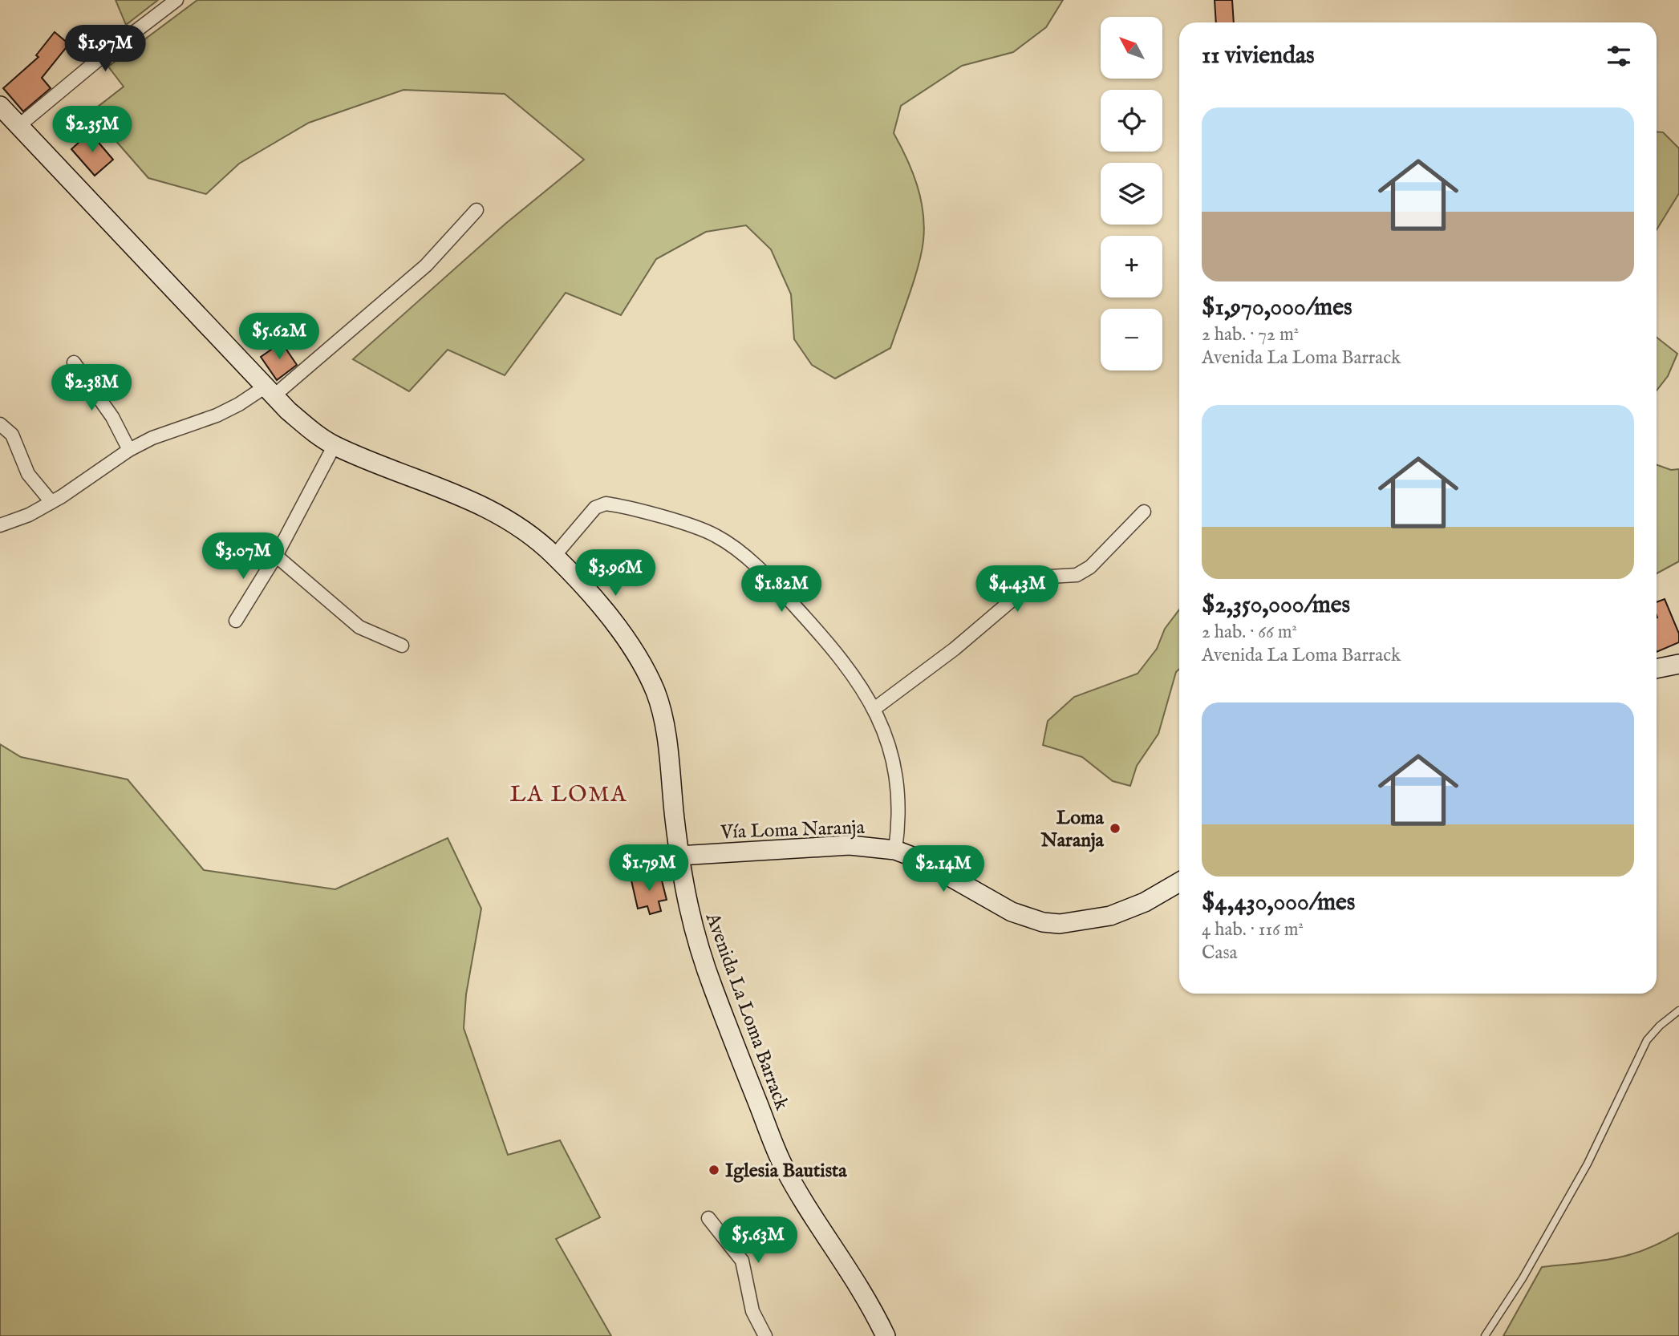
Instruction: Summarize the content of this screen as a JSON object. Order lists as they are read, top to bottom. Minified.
{"streets":{"main road":["Vía Loma Naranja","Avenida La Loma Barrack"]},"crossings":[["Vía Loma Naranja","Avenida La Loma Barrack"]],"districts":["LA LOMA"],"places":["Loma Naranja","Iglesia Bautista"],"north":"top left","page":{"map_buttons":["+","−"],"heading":"11 viviendas","price":["$1.97M","$2.35M","$5.62M","$2.38M","$3.07M","$3.96M","$1.82M","$4.43M","$1.79M","$2.14M","$5.63M"],"list":[{"name":"$1,970,000/mes","note":"2 hab. · 72 m² · Avenida La Loma Barrack"},{"name":"$2,350,000/mes","note":"2 hab. · 66 m² · Avenida La Loma Barrack"},{"name":"$4,430,000/mes","note":"4 hab. · 116 m² · Casa"}]}}
